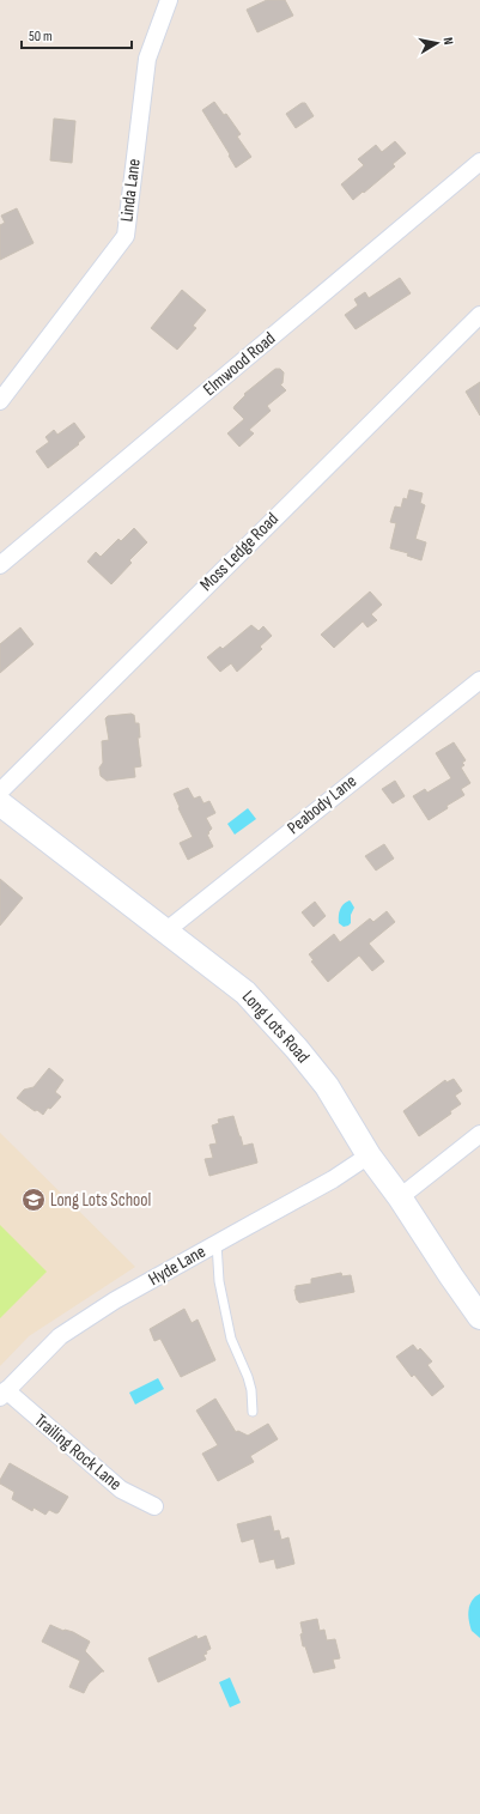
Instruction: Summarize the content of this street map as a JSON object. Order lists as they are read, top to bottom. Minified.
{"streets":{"main road":["Long Lots Road"],"street":["Linda Lane","Elmwood Road","Moss Ledge Road","Peabody Lane","Hyde Lane","Trailing Rock Lane"]},"crossings":[["Peabody Lane","Long Lots Road"],["Long Lots Road","Hyde Lane"],["Hyde Lane","Trailing Rock Lane"]],"places":{"school or university":["Long Lots School"]},"scale_bar":"50 m","north":"right"}
